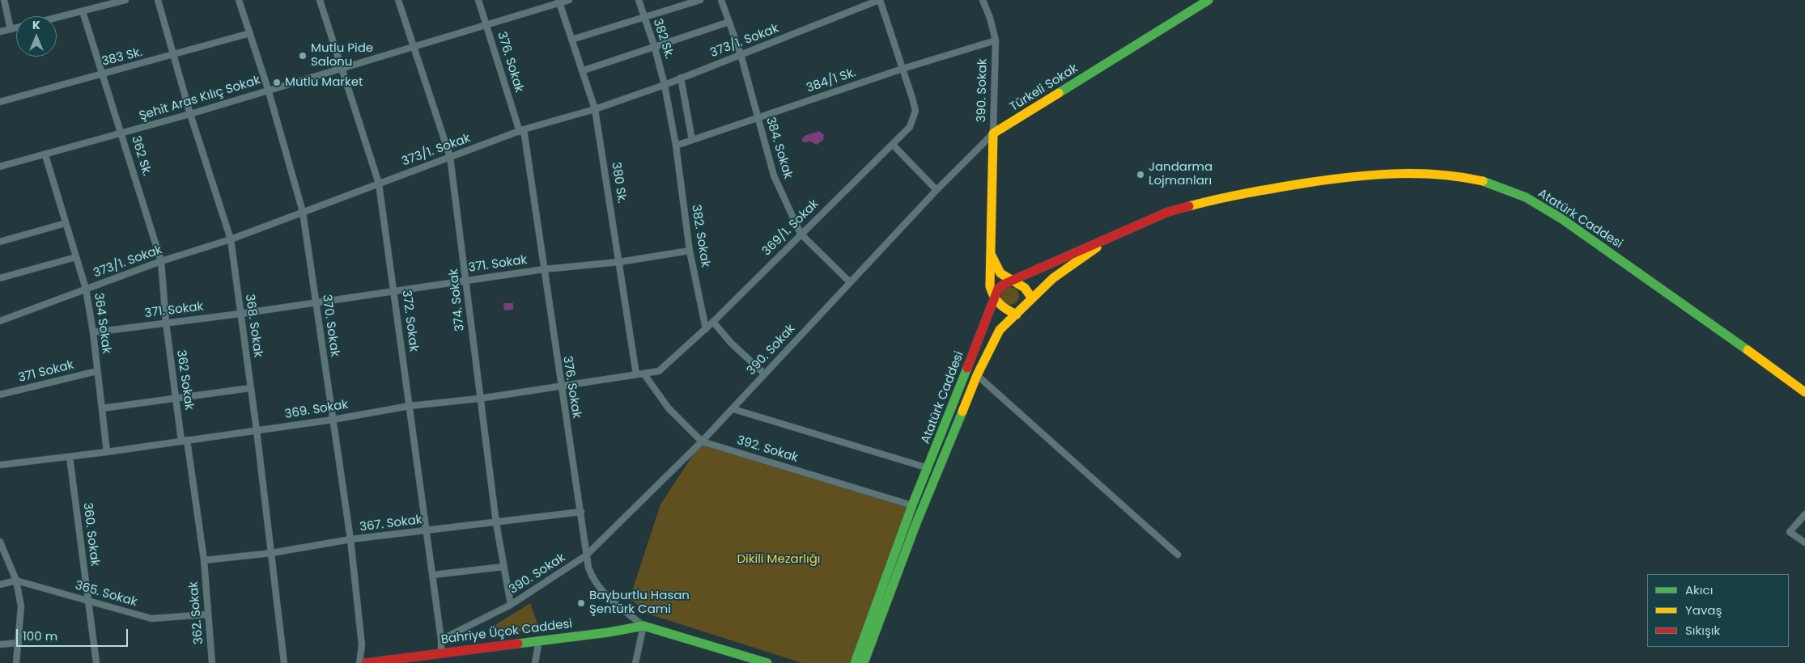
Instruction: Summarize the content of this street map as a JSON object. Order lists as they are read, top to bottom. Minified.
{"streets":{"main road":["Türkeli Sokak","Atatürk Caddesi","Bahriye Üçok Caddesi"],"street":["382 Sk.","373/1. Sokak","383 Sk.","376. Sokak","384/1 Sk.","390. Sokak","Şehit Aras Kılıç Sokak","384. Sokak","362 Sk.","380 Sk.","369/1. Sokak","382. Sokak","371. Sokak","374. Sokak","372. Sokak","364 Sokak","368. Sokak","370. Sokak","371 Sokak","362 Sokak","369. Sokak","392. Sokak","367. Sokak","360. Sokak","365. Sokak","362. Sokak"]},"crossings":[["382 Sk.","373/1. Sokak"],["382 Sk.","384/1 Sk."],["382 Sk.","382. Sokak"],["373/1. Sokak","376. Sokak"],["373/1. Sokak","384. Sokak"],["373/1. Sokak","362 Sk."],["373/1. Sokak","380 Sk."],["373/1. Sokak","369/1. Sokak"],["373/1. Sokak","374. Sokak"],["373/1. Sokak","372. Sokak"],["373/1. Sokak","364 Sokak"],["373/1. Sokak","368. Sokak"],["373/1. Sokak","370. Sokak"],["383 Sk.","362 Sk."],["383 Sk.","368. Sokak"],["383 Sk.","370. Sokak"],["376. Sokak","390. Sokak"],["376. Sokak","Şehit Aras Kılıç Sokak"],["376. Sokak","371. Sokak"],["376. Sokak","369. Sokak"],["376. Sokak","367. Sokak"],["376. Sokak","Bahriye Üçok Caddesi"],["384/1 Sk.","390. Sokak"],["384/1 Sk.","384. Sokak"],["384/1 Sk.","369/1. Sokak"],["384/1 Sk.","382. Sokak"],["Türkeli Sokak","390. Sokak"],["390. Sokak","384. Sokak"],["390. Sokak","374. Sokak"],["390. Sokak","372. Sokak"],["390. Sokak","392. Sokak"],["Şehit Aras Kılıç Sokak","362 Sk."],["Şehit Aras Kılıç Sokak","380 Sk."],["Şehit Aras Kılıç Sokak","374. Sokak"],["Şehit Aras Kılıç Sokak","372. Sokak"],["Şehit Aras Kılıç Sokak","364 Sokak"],["Şehit Aras Kılıç Sokak","368. Sokak"],["Şehit Aras Kılıç Sokak","370. Sokak"],["384. Sokak","369/1. Sokak"],["362 Sk.","371. Sokak"],["362 Sk.","362 Sokak"],["380 Sk.","369/1. Sokak"],["380 Sk.","371. Sokak"],["380 Sk.","369. Sokak"],["Atatürk Caddesi","392. Sokak"],["369/1. Sokak","382. Sokak"],["369/1. Sokak","369. Sokak"],["369/1. Sokak","392. Sokak"],["382. Sokak","371. Sokak"],["371. Sokak","374. Sokak"],["371. Sokak","372. Sokak"],["371. Sokak","364 Sokak"],["371. Sokak","368. Sokak"],["371. Sokak","370. Sokak"],["371. Sokak","362 Sokak"],["374. Sokak","369. Sokak"],["374. Sokak","367. Sokak"],["372. Sokak","369. Sokak"],["372. Sokak","367. Sokak"],["372. Sokak","Bahriye Üçok Caddesi"],["364 Sokak","371 Sokak"],["364 Sokak","369. Sokak"],["368. Sokak","369. Sokak"],["368. Sokak","367. Sokak"],["370. Sokak","369. Sokak"],["370. Sokak","367. Sokak"],["362 Sokak","369. Sokak"],["362 Sokak","367. Sokak"],["362 Sokak","362. Sokak"],["369. Sokak","360. Sokak"],["367. Sokak","362. Sokak"],["360. Sokak","365. Sokak"],["365. Sokak","362. Sokak"]],"parks":["Dikili Mezarlığı"],"places":["Mutlu Pide Salonu","Mutlu Market","Jandarma Lojmanları","Bayburtlu Hasan Şentürk Cami"],"legend":["Akıcı","Yavaş","Sıkışık"],"scale_bar":"100 m","north":"top"}
